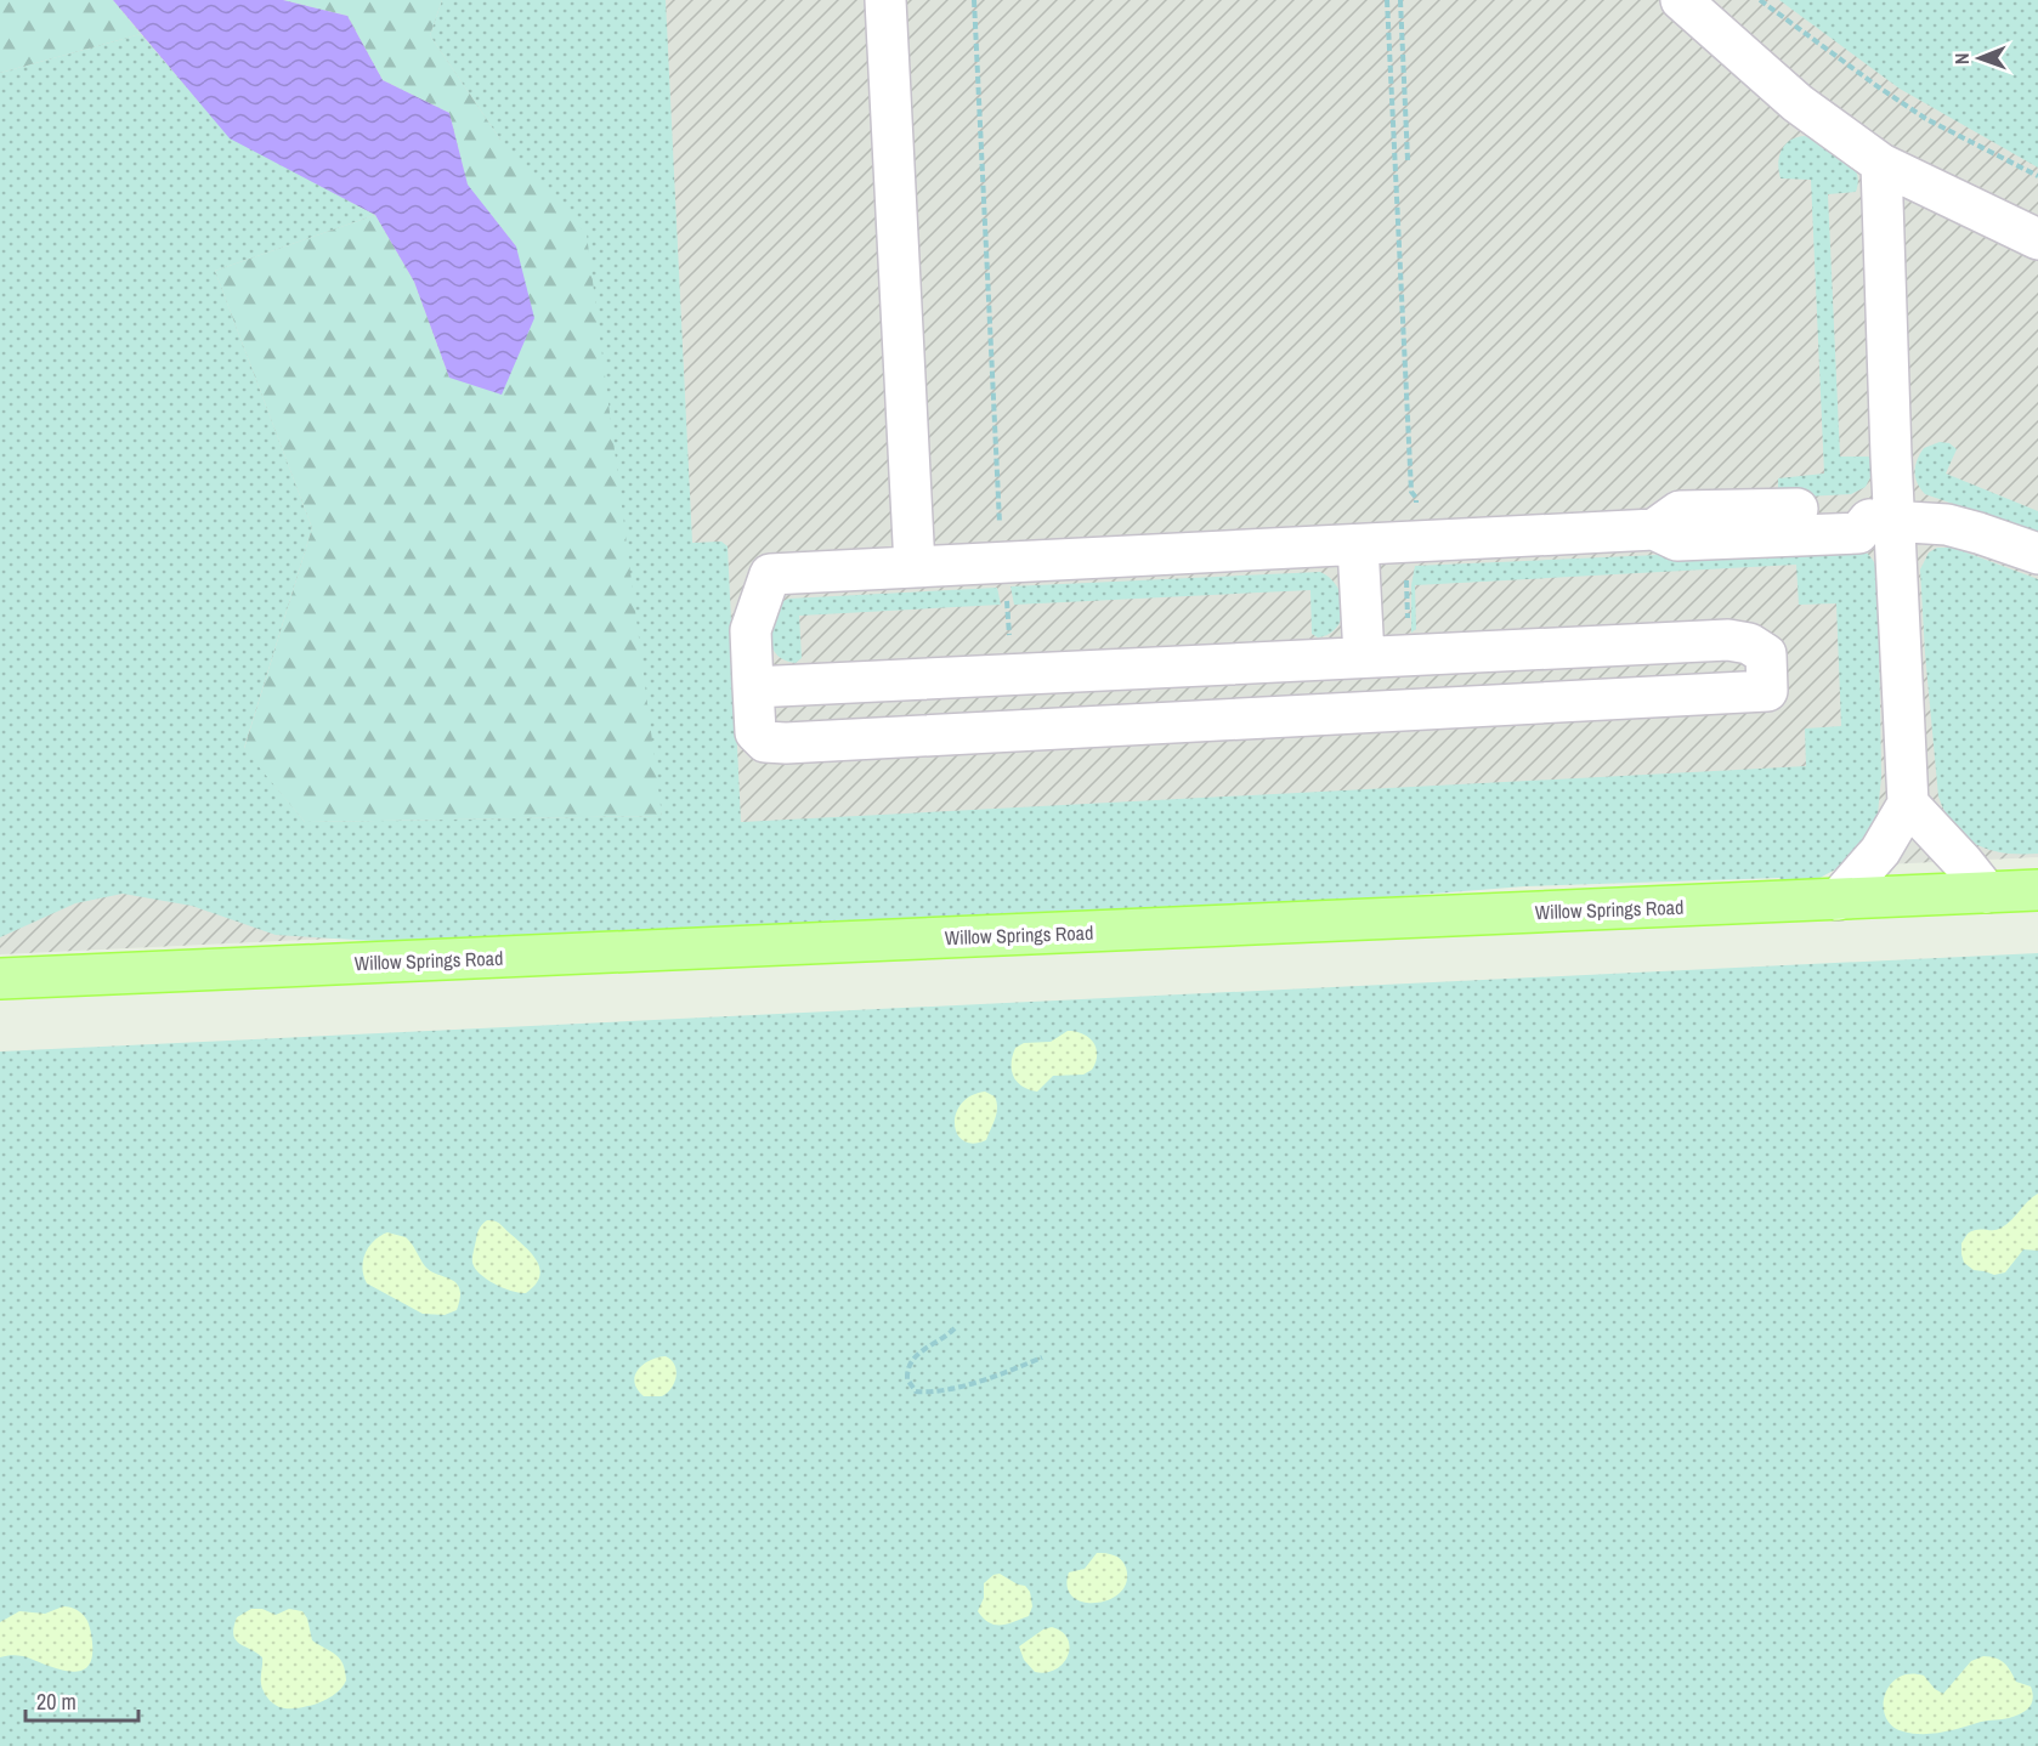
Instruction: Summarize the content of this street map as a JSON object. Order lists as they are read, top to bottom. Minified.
{"streets":{"main road":["Willow Springs Road"]},"scale_bar":"20 m","north":"left"}
